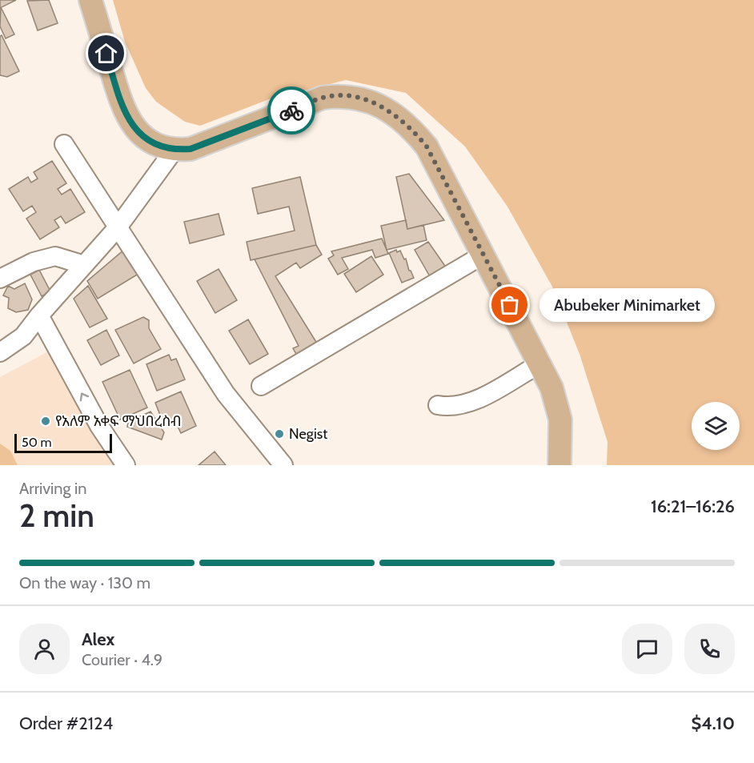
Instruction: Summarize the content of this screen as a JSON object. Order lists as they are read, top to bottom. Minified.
{"places":["Abubeker Minimarket","የአለም አቀፍ ማህበረስብ","Negist"],"scale_bar":"50 m","page":{"bubble":"Abubeker Minimarket","scale":"50 m","heading":["2 min","Arriving in","16:21–16:26"],"panel":["Alex","Courier · 4.9","Order #2124","$4.10"],"bar":"On the way · 130 m"}}
